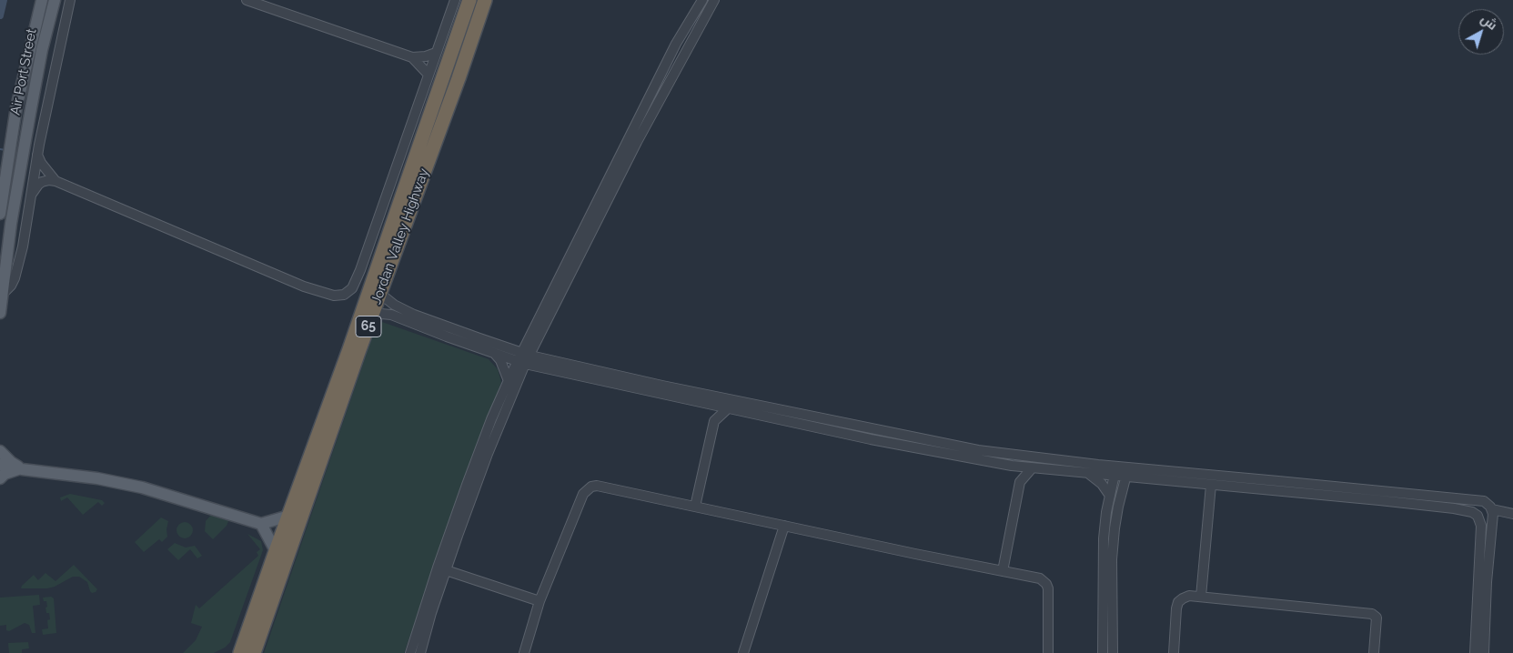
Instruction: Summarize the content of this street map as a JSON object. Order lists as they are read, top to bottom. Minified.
{"streets":{"highway":["Jordan Valley Highway","65"],"main road":["Air Port Street"]},"north":"top right"}
